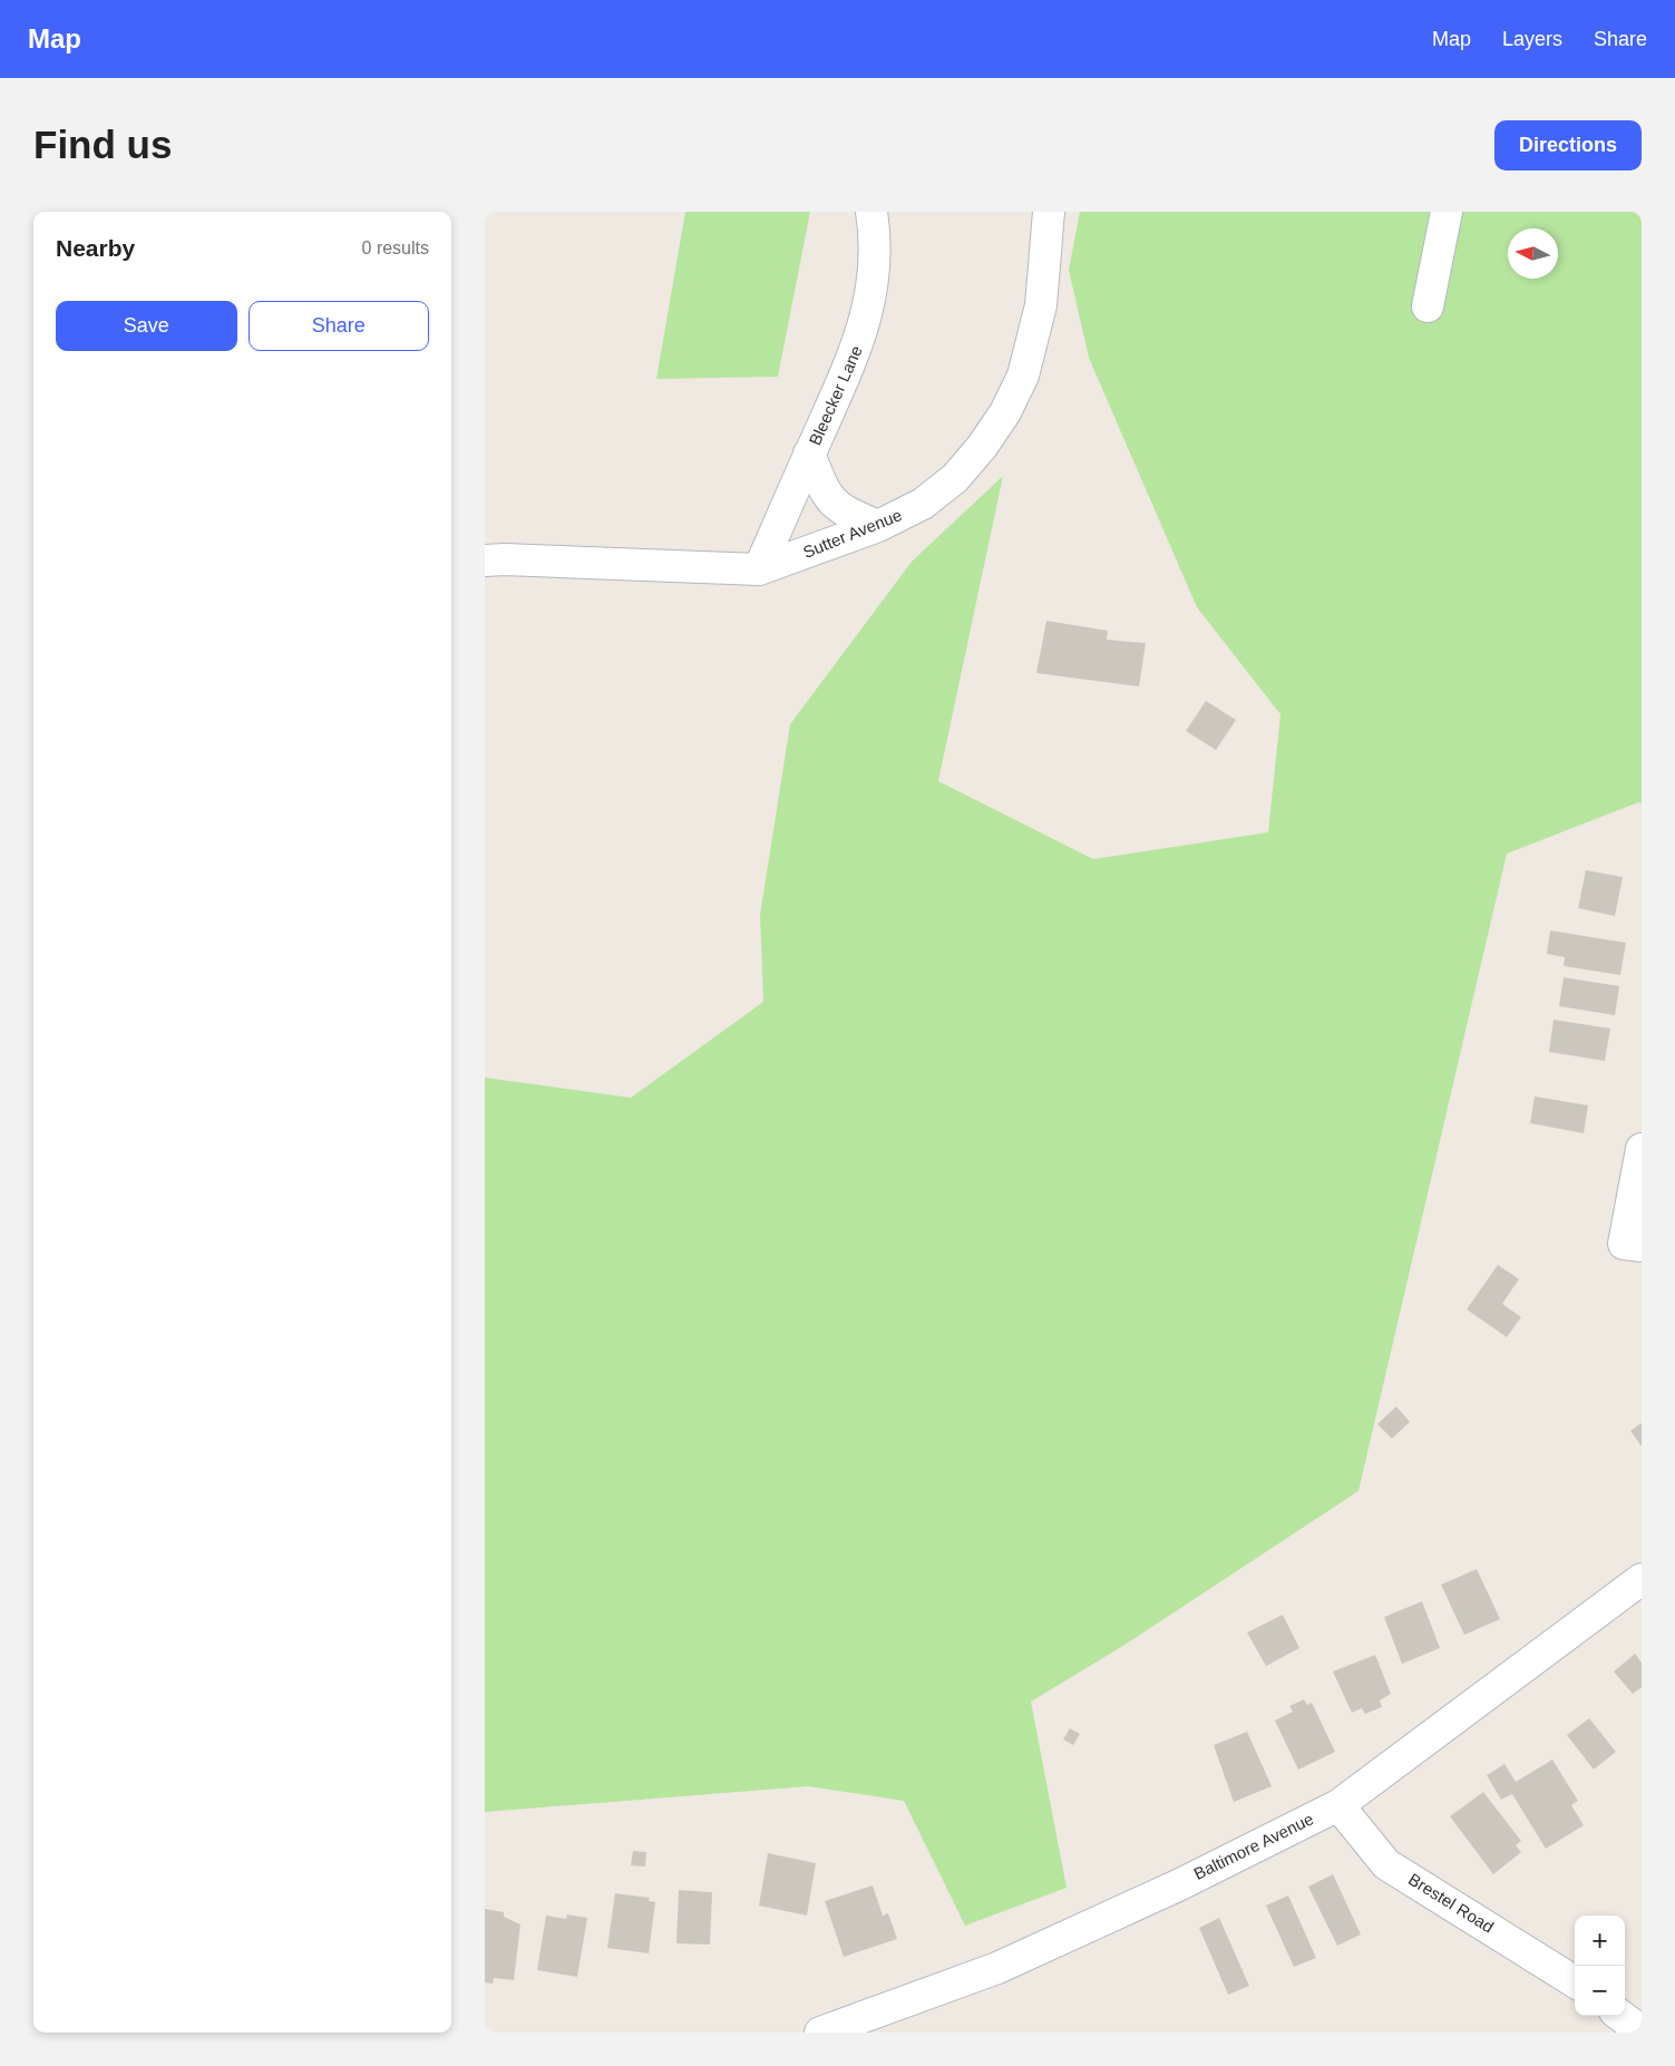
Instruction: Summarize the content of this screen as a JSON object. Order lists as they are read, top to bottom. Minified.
{"streets":{"street":["Bleecker Lane","Sutter Avenue","Baltimore Avenue","Brestel Road"]},"crossings":[["Bleecker Lane","Sutter Avenue"],["Baltimore Avenue","Brestel Road"]],"north":"left","page":{"header":"Map","nav":["Map","Layers","Share"],"buttons":["Directions",["Save","Share"]],"title":"Find us","heading":["Nearby","0 results"],"map_buttons":["+","−"]}}
